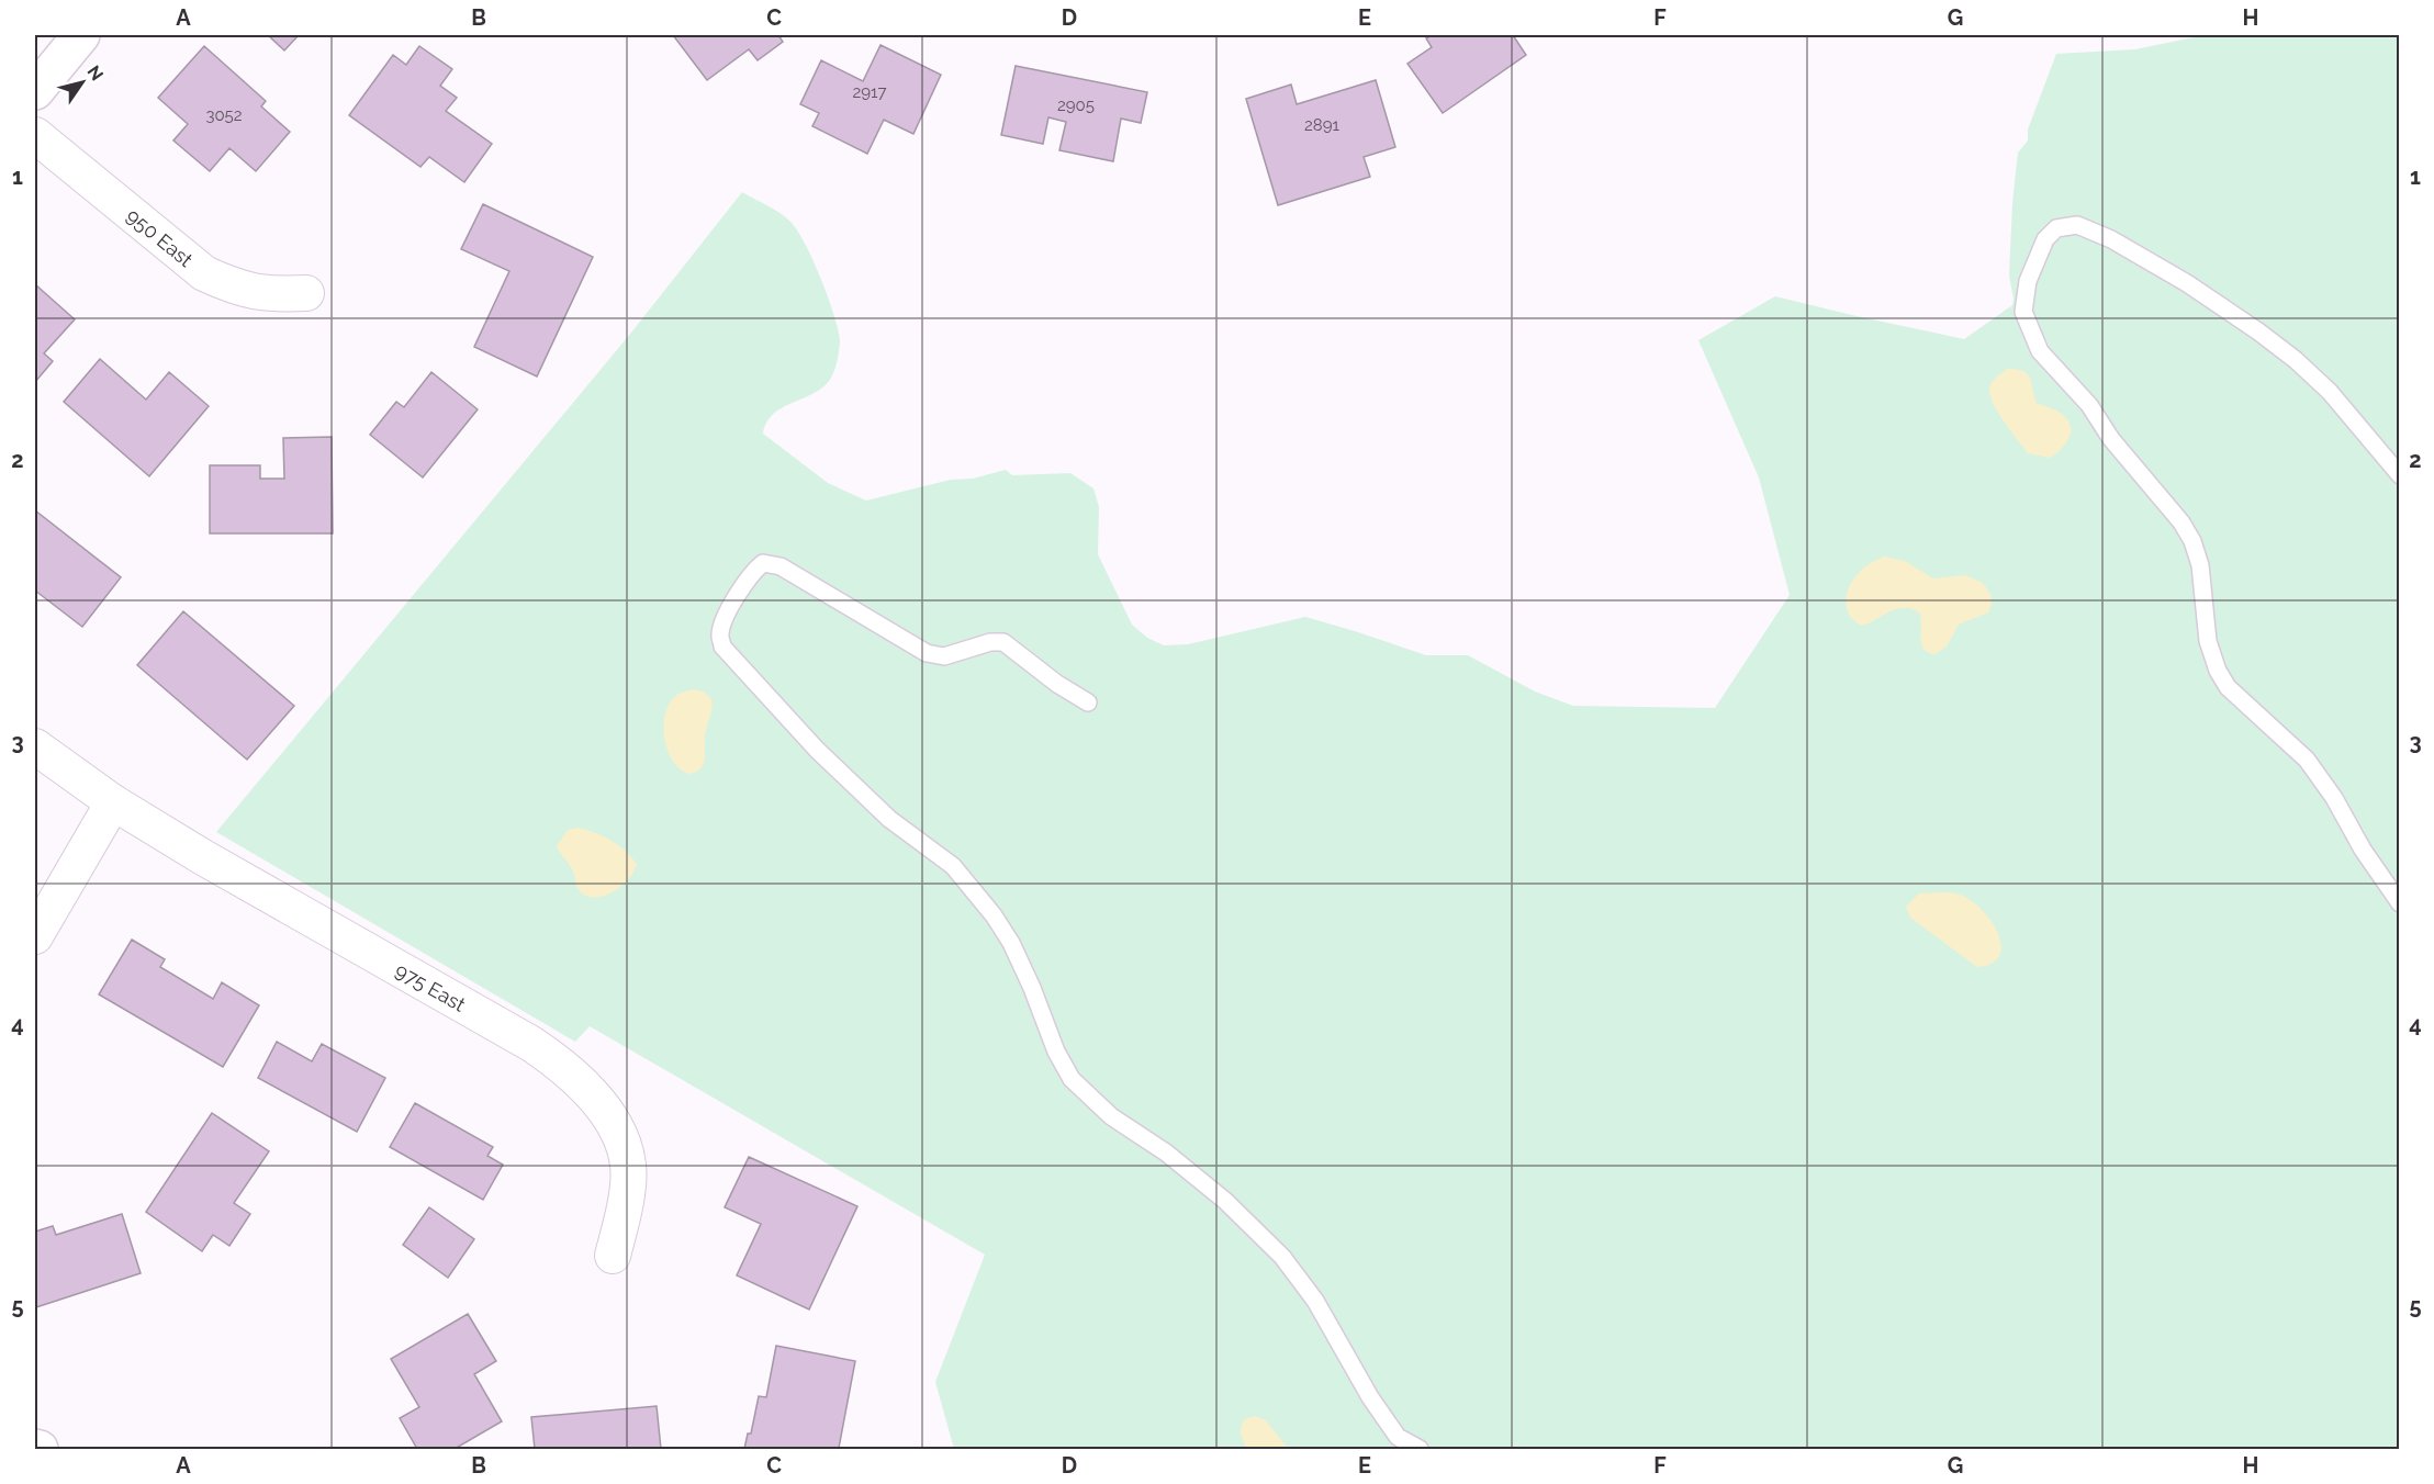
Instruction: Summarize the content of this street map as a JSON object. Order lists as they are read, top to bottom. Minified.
{"streets":{"street":["950 East","975 East"]},"house_numbers":["2917","2905","3052","2891"],"north":"top right","grid":{"columns":["A","B","C","D","E","F","G","H"],"rows":["1","2","3","4","5"]}}
